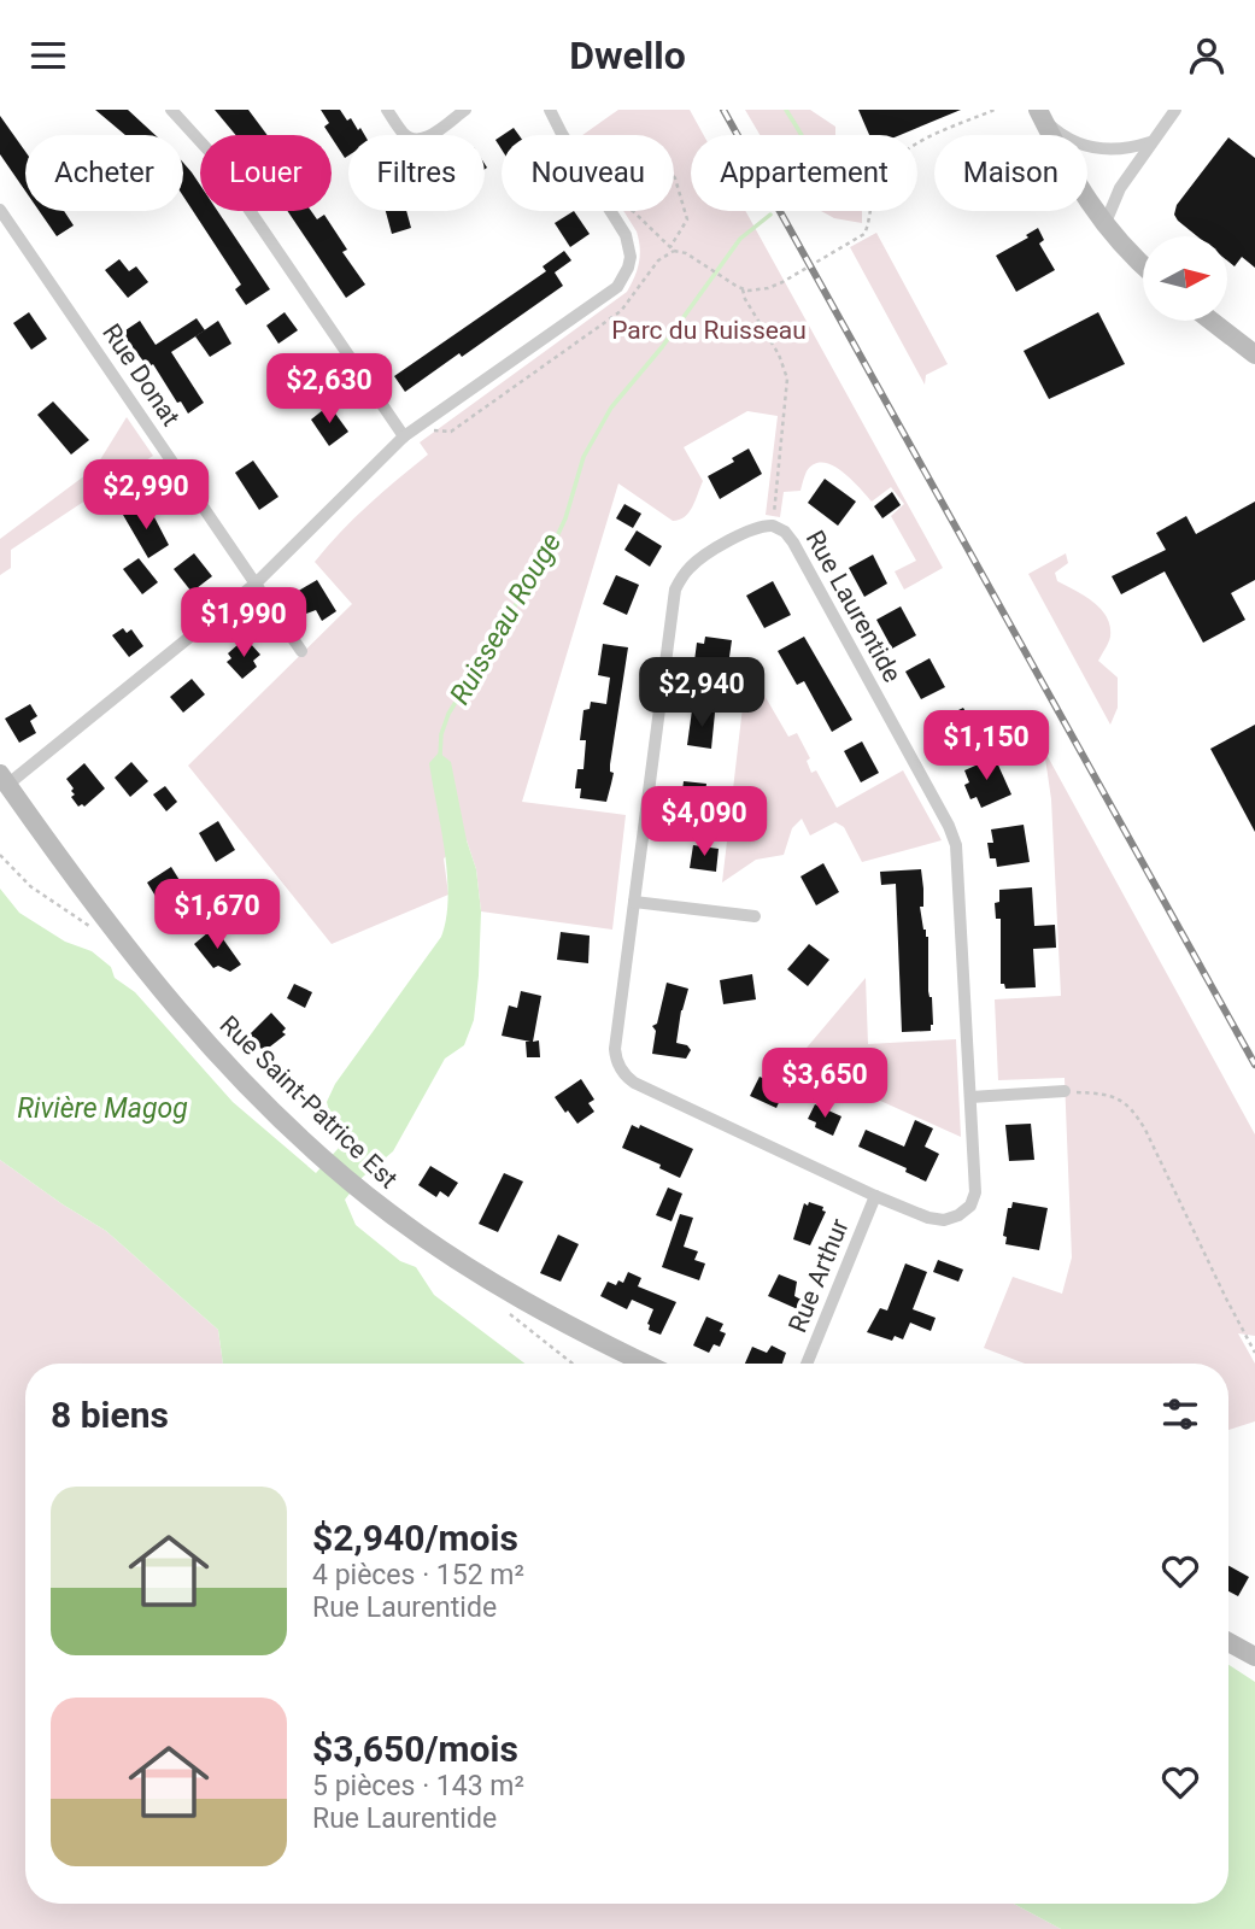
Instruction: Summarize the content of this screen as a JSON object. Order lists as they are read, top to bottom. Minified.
{"streets":{"street":["Rue Donat","Rue Laurentide","Rue Saint-Patrice Est","Rue Arthur"]},"crossings":[["Rue Laurentide","Rue Arthur"]],"water":["Ruisseau Rouge","Rivière Magog"],"parks":["Parc du Ruisseau"],"north":"right","page":{"header":"Dwello","chip":["Acheter","Louer","Filtres","Nouveau","Appartement","Maison"],"price":["$2,630","$2,990","$1,990","$2,940","$1,150","$4,090","$1,670","$3,650"],"heading":"8 biens","list":[{"name":"$2,940/mois","note":"4 pièces · 152 m² · Rue Laurentide"},{"name":"$3,650/mois","note":"5 pièces · 143 m² · Rue Laurentide"}]}}
